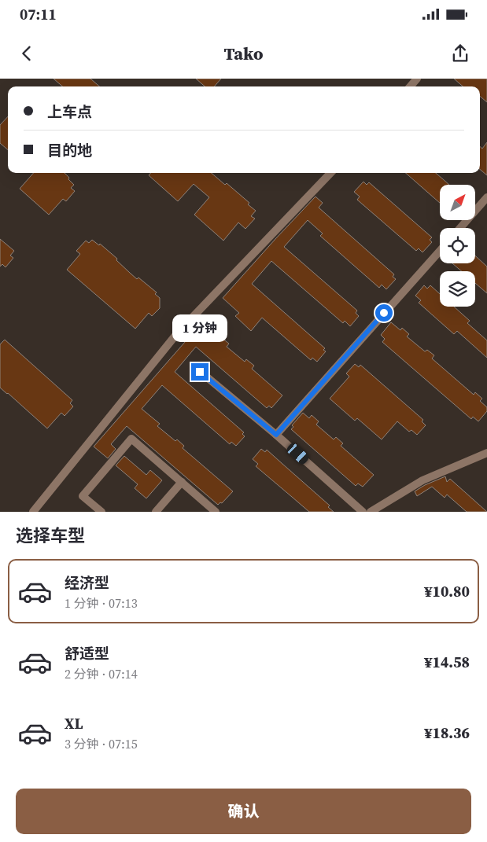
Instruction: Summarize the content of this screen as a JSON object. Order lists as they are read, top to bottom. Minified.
{"north":"top right","page":{"status":"07:11","header":"Tako","banner":["上车点","目的地"],"bubble":"1 分钟","heading":"选择车型","list":[{"name":"经济型","note":"1 分钟 · 07:13","value":"¥10.80"},{"name":"舒适型","note":"2 分钟 · 07:14","value":"¥14.58"},{"name":"XL","note":"3 分钟 · 07:15","value":"¥18.36"}],"buttons":"确认"}}
